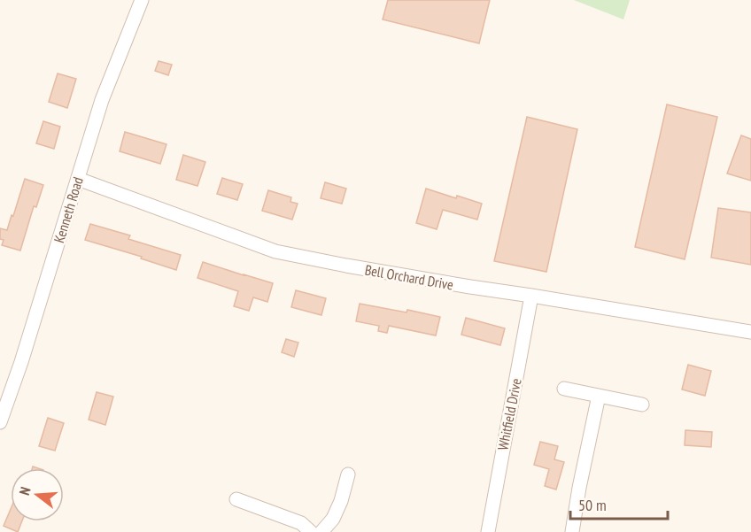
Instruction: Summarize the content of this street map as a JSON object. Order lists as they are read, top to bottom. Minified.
{"streets":{"street":["Kenneth Road","Bell Orchard Drive","Whitfield Drive"]},"crossings":[["Kenneth Road","Bell Orchard Drive"],["Bell Orchard Drive","Whitfield Drive"]],"scale_bar":"50 m","north":"left"}
